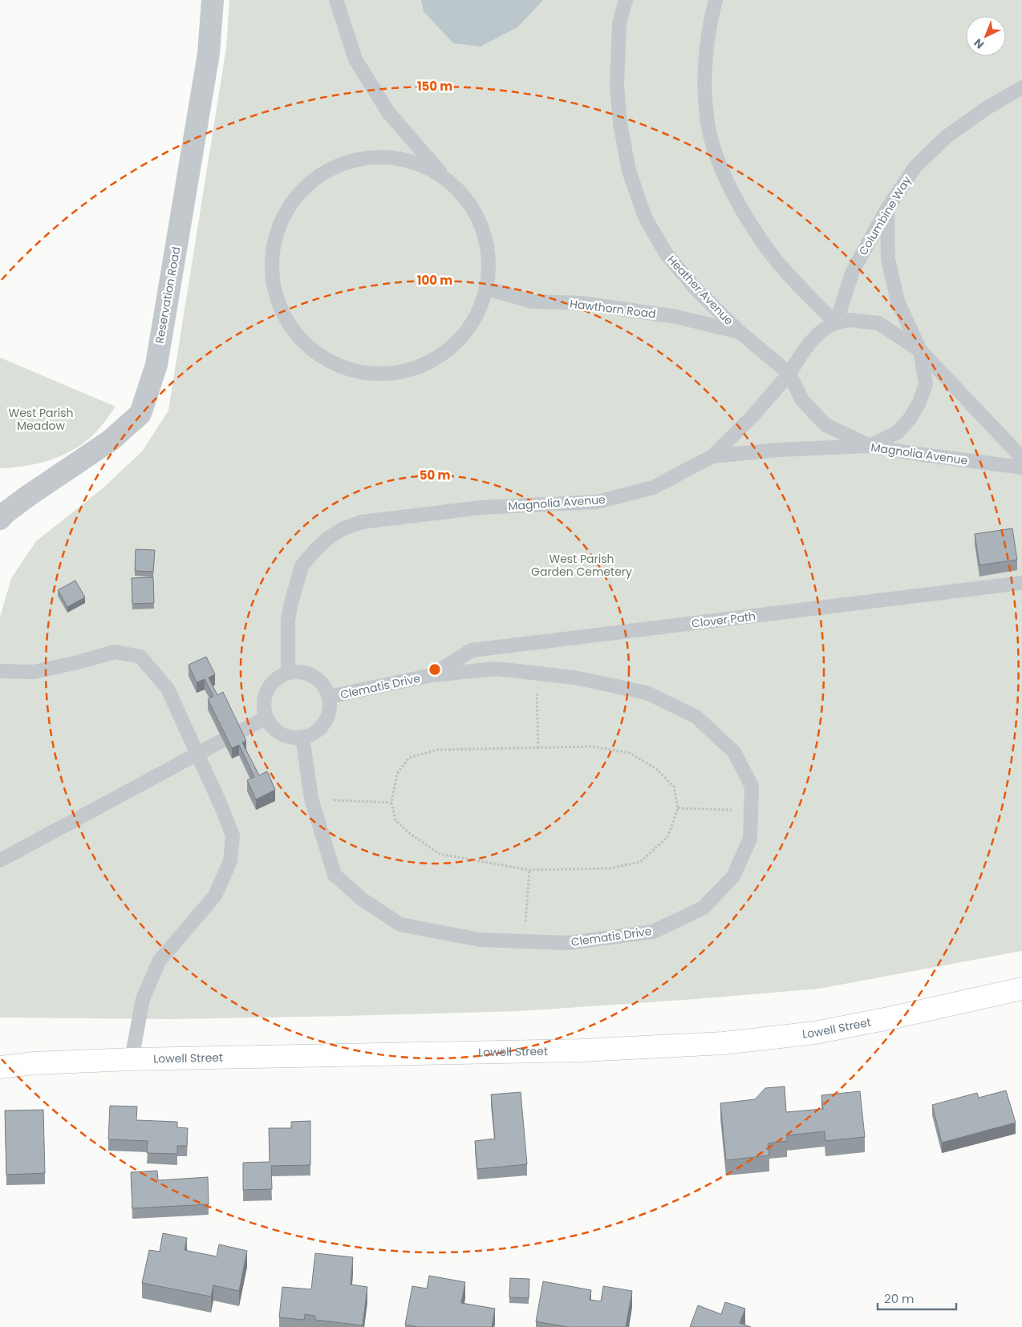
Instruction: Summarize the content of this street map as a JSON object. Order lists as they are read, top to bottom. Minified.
{"streets":{"main road":["Lowell Street"],"street":["Reservation Road"],"lane":["Columbine Way","Heather Avenue","Hawthorn Road","Magnolia Avenue","Clover Path","Clematis Drive"]},"crossings":[["Columbine Way","Heather Avenue"],["Columbine Way","Magnolia Avenue"],["Heather Avenue","Hawthorn Road"],["Heather Avenue","Magnolia Avenue"],["Magnolia Avenue","Clematis Drive"],["Clover Path","Clematis Drive"]],"parks":["West Parish Meadow","West Parish Garden Cemetery"],"scale_bar":"20 m","north":"bottom left","rings":["150 m","100 m","50 m"]}
